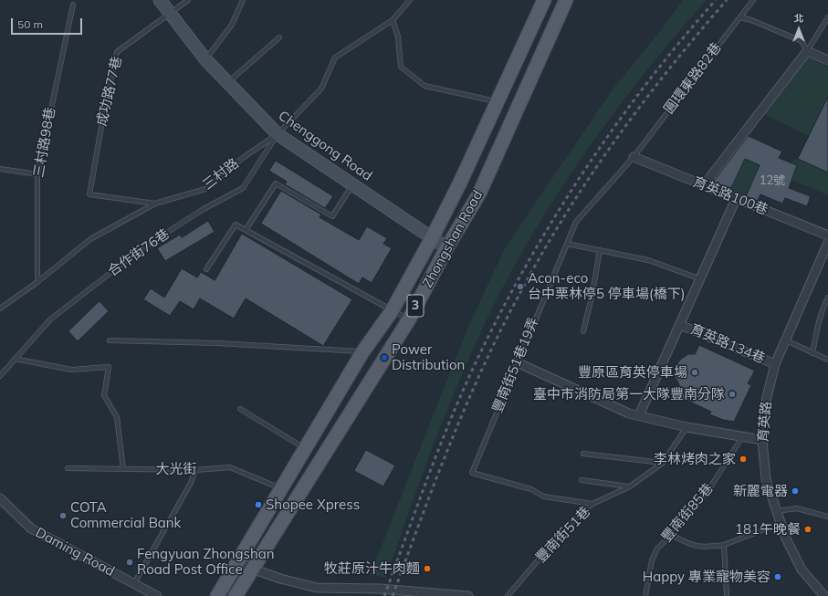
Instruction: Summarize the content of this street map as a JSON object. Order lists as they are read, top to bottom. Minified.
{"streets":{"main road":["Zhongshan Road","3"],"street":["Chenggong Road","育英路100巷","育英路134巷","育英路","Daming Road"],"lane":["圓環東路82巷","成功路77巷","三村路98巷","三村路","合作街76巷","豐南街51巷19弄","大光街","豐南街85巷","豐南街51巷"]},"crossings":[["圓環東路82巷","育英路100巷"],["圓環東路82巷","豐南街51巷19弄"],["成功路77巷","Chenggong Road"],["成功路77巷","三村路"],["三村路98巷","三村路"],["Chenggong Road","三村路"],["Chenggong Road","Zhongshan Road"],["Chenggong Road","合作街76巷"],["三村路","合作街76巷"],["育英路100巷","豐南街51巷19弄"],["Zhongshan Road","大光街"],["育英路134巷","育英路"],["豐南街51巷19弄","豐南街51巷"]],"places":["Acon-eco 台中栗林停5 停車場(橋下)","Power Distribution","豐原區育英停車場","臺中市消防局第一大隊豐南分隊","李林烤肉之家","新麗電器","Shopee Xpress","COTA Commercial Bank","181午晚餐","Fengyuan Zhongshan Road Post Office","牧莊原汁牛肉麵","Happy 專業寵物美容"],"house_numbers":["12號"],"scale_bar":"50 m","north":"top"}
